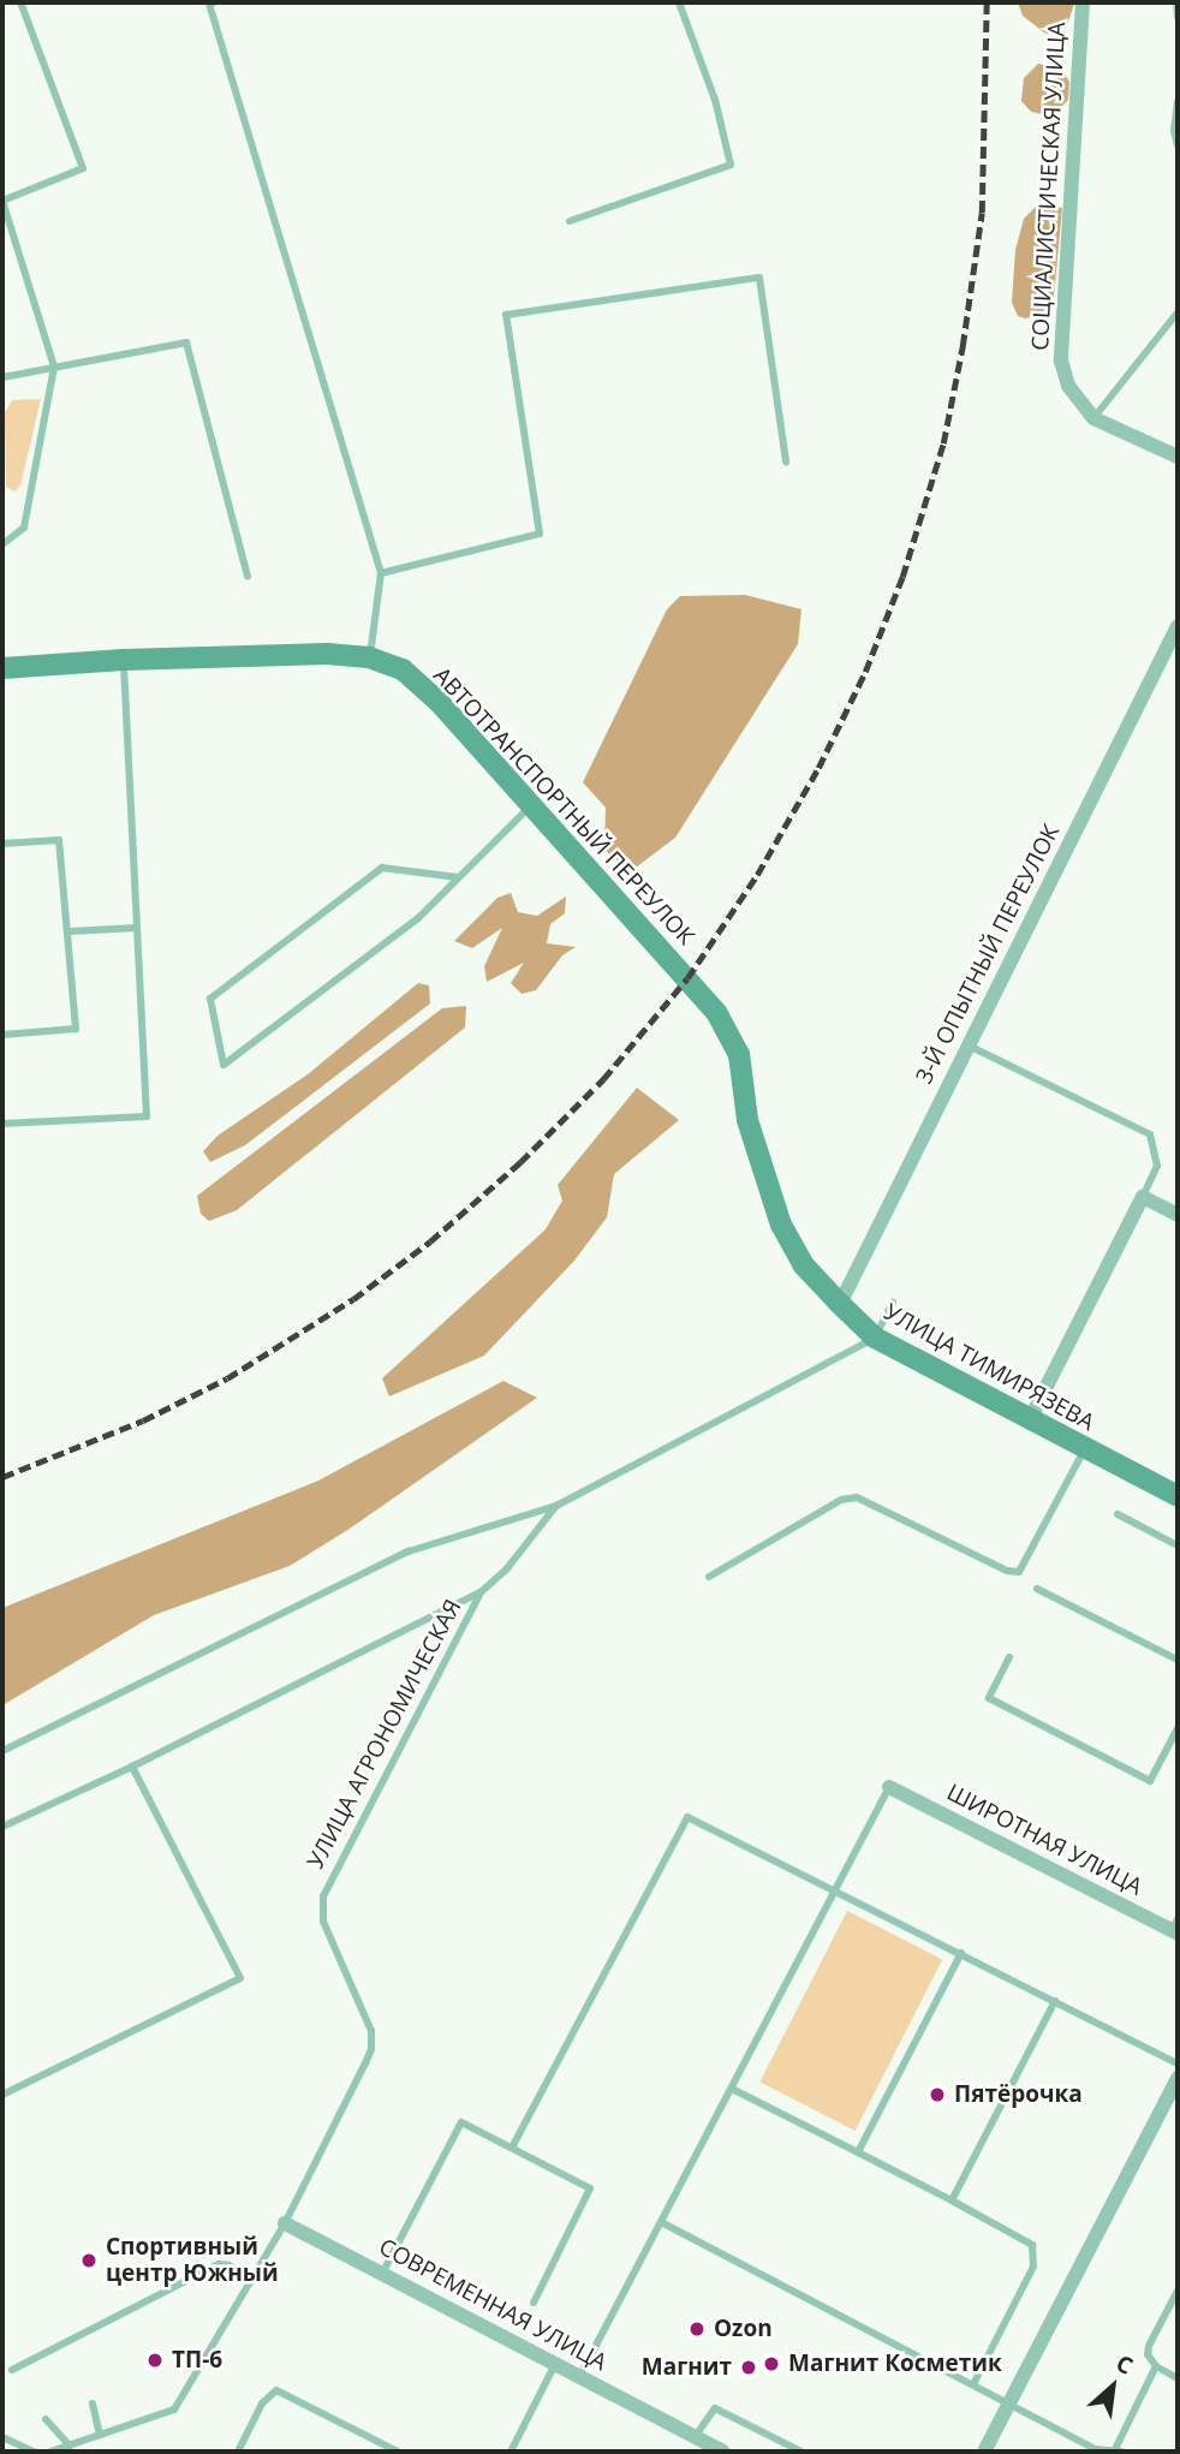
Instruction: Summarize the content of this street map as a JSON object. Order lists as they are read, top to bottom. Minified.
{"streets":{"main road":["АВТОТРАНСПОРТНЫЙ ПЕРЕУЛОК","УЛИЦА ТИМИРЯЗЕВА"],"street":["СОЦИАЛИСТИЧЕСКАЯ УЛИЦА","3-Й ОПЫТНЫЙ ПЕРЕУЛОК","ШИРОТНАЯ УЛИЦА","СОВРЕМЕННАЯ УЛИЦА"],"lane":["УЛИЦА АГРОНОМИЧЕСКАЯ"]},"crossings":[["АВТОТРАНСПОРТНЫЙ ПЕРЕУЛОК","УЛИЦА ТИМИРЯЗЕВА"],["3-Й ОПЫТНЫЙ ПЕРЕУЛОК","УЛИЦА ТИМИРЯЗЕВА"],["УЛИЦА АГРОНОМИЧЕСКАЯ","СОВРЕМЕННАЯ УЛИЦА"]],"places":["Пятёрочка","Спортивный центр Южный","Ozon","ТП-6","Магнит Косметик","Магнит"],"north":"top right"}
